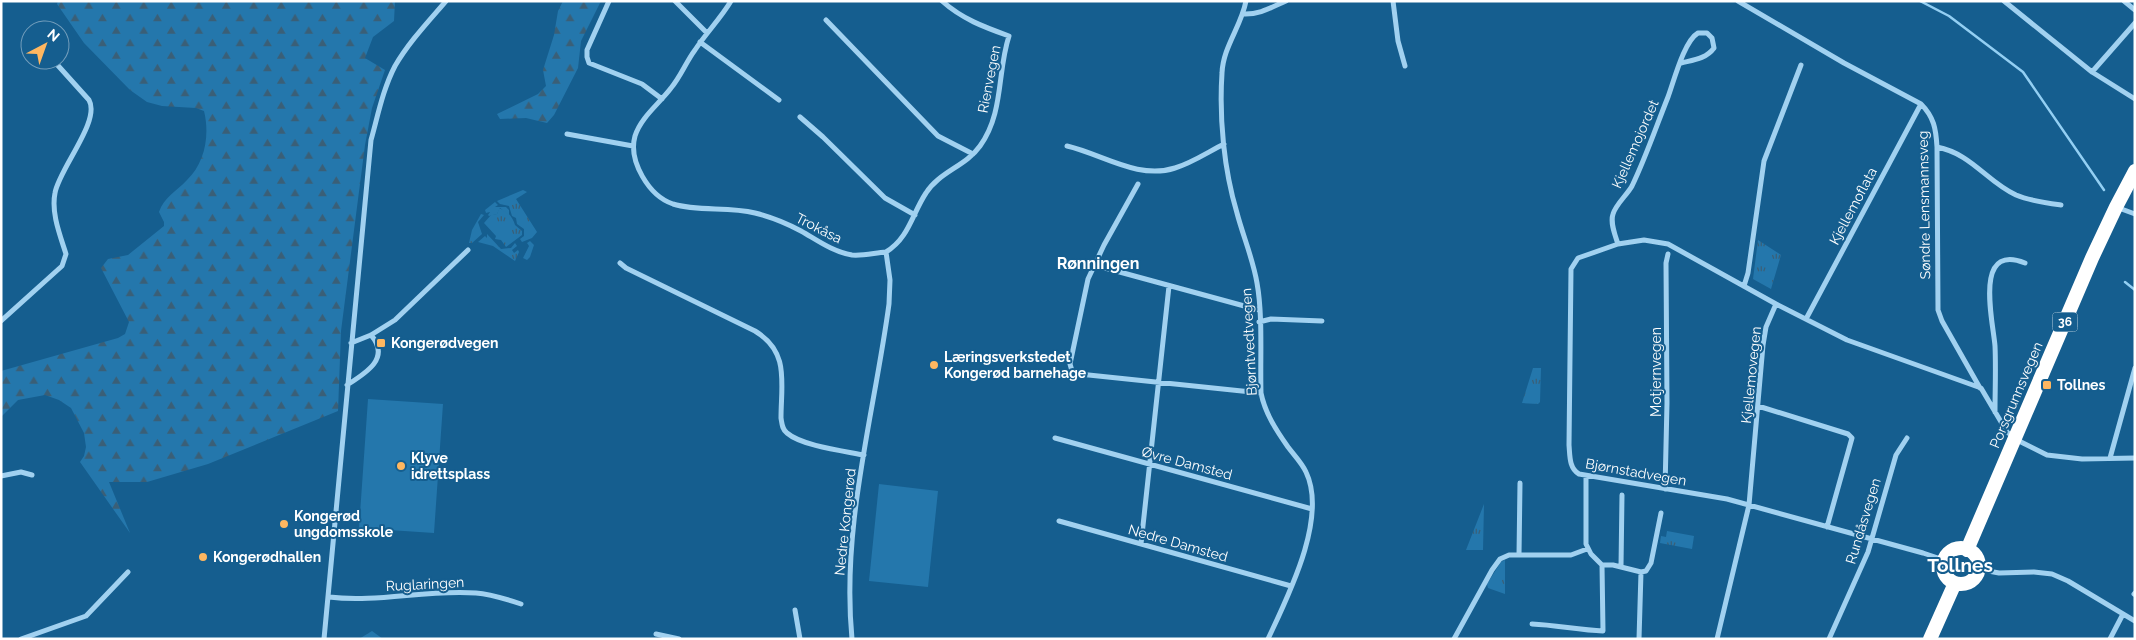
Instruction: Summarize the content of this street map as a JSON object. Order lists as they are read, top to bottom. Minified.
{"streets":{"highway":["36","Porsgrunnsvegen"],"street":["Rienvegen","Kjellemojordet","Søndre Lensmannsveg","Kjellemoflata","Trokåsa","Bjørntvedtvegen","Motjernvegen","Kjellemovegen","Øvre Damsted","Bjørnstadvegen","Rundåsvegen","Nedre Kongerød","Nedre Damsted","Ruglaringen"]},"crossings":[["Rienvegen","Trokåsa"],["Kjellemojordet","Bjørnstadvegen"],["Søndre Lensmannsveg","Kjellemoflata"],["Bjørntvedtvegen","Øvre Damsted"],["Bjørntvedtvegen","Nedre Damsted"],["Motjernvegen","Bjørnstadvegen"],["Kjellemovegen","Bjørnstadvegen"],["Porsgrunnsvegen","Bjørnstadvegen"],["Bjørnstadvegen","Rundåsvegen"]],"districts":["Rønningen","Tollnes"],"places":{"transit":["Kongerødvegen","Tollnes"],"other":["Læringsverkstedet Kongerød barnehage","Klyve idrettsplass","Kongerød ungdomsskole","Kongerødhallen"]},"north":"top right"}
